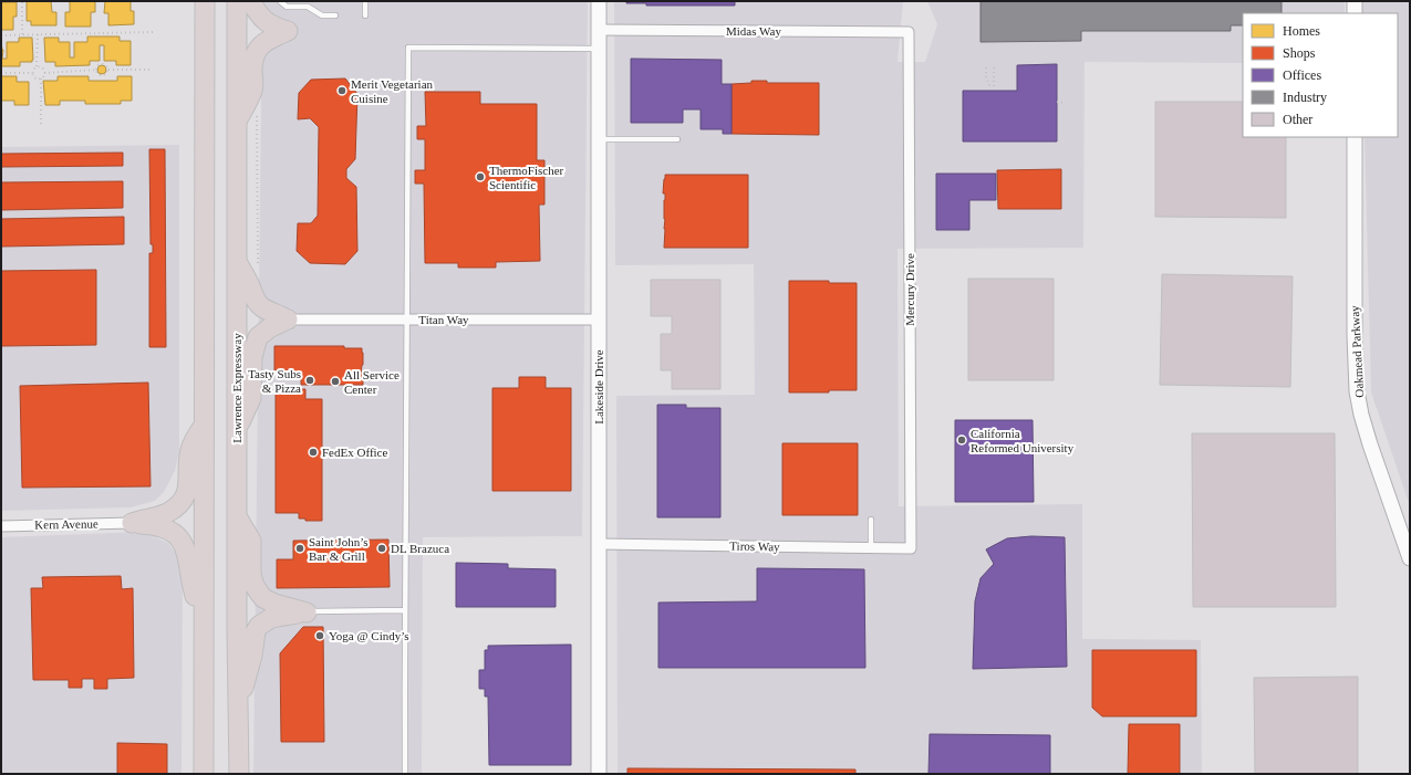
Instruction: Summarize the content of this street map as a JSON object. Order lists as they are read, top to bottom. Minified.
{"streets":{"highway":["Lawrence Expressway"],"street":["Midas Way","Mercury Drive","Titan Way","Oakmead Parkway","Lakeside Drive","Kern Avenue","Tiros Way"]},"crossings":[["Midas Way","Mercury Drive"],["Midas Way","Lakeside Drive"],["Mercury Drive","Tiros Way"],["Titan Way","Lakeside Drive"],["Lakeside Drive","Tiros Way"]],"places":["Merit Vegetarian Cuisine","ThermoFischer Scientific","Tasty Subs & Pizza","All Service Center","California Reformed University","FedEx Office","Saint John’s Bar & Grill","DL Brazuca","Yoga @ Cindy’s"],"legend":["Homes","Shops","Offices","Industry","Other"]}
